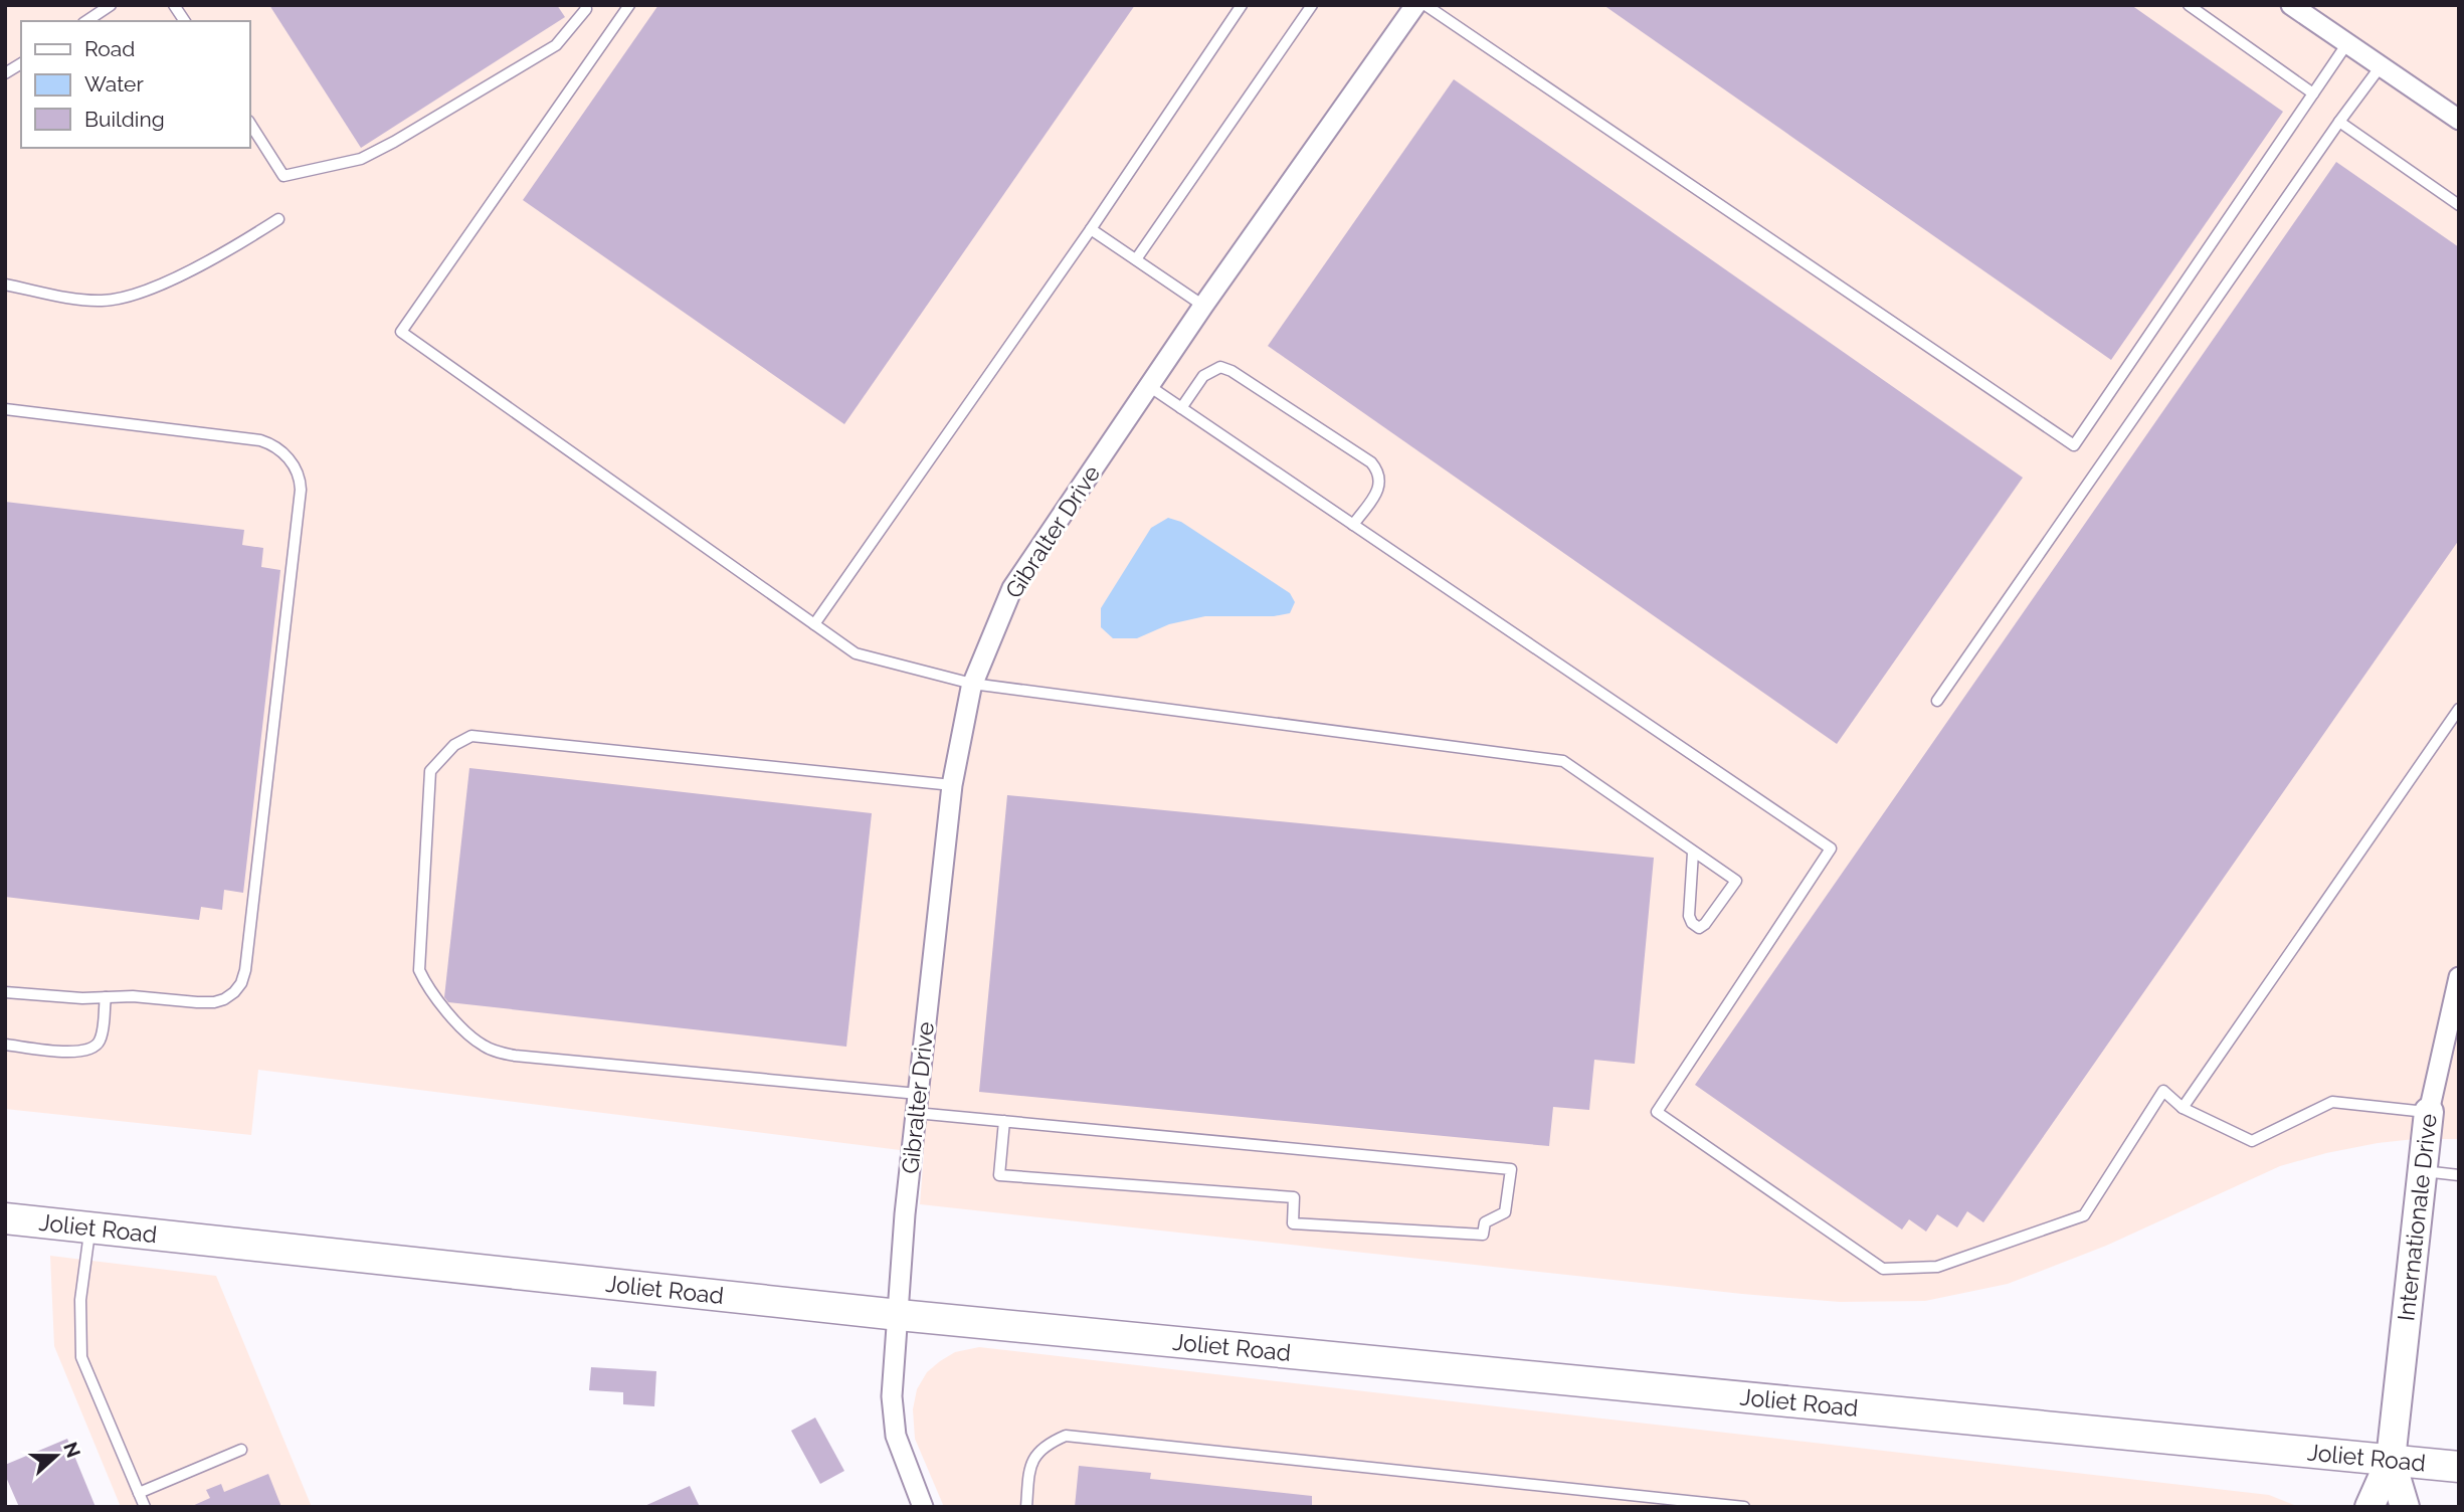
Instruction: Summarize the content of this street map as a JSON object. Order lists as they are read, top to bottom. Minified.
{"streets":{"main road":["Joliet Road"],"street":["Gibralter Drive","Internationale Drive"]},"crossings":[["Gibralter Drive","Joliet Road"],["Internationale Drive","Joliet Road"]],"legend":["Road","Water","Building"],"north":"right"}
